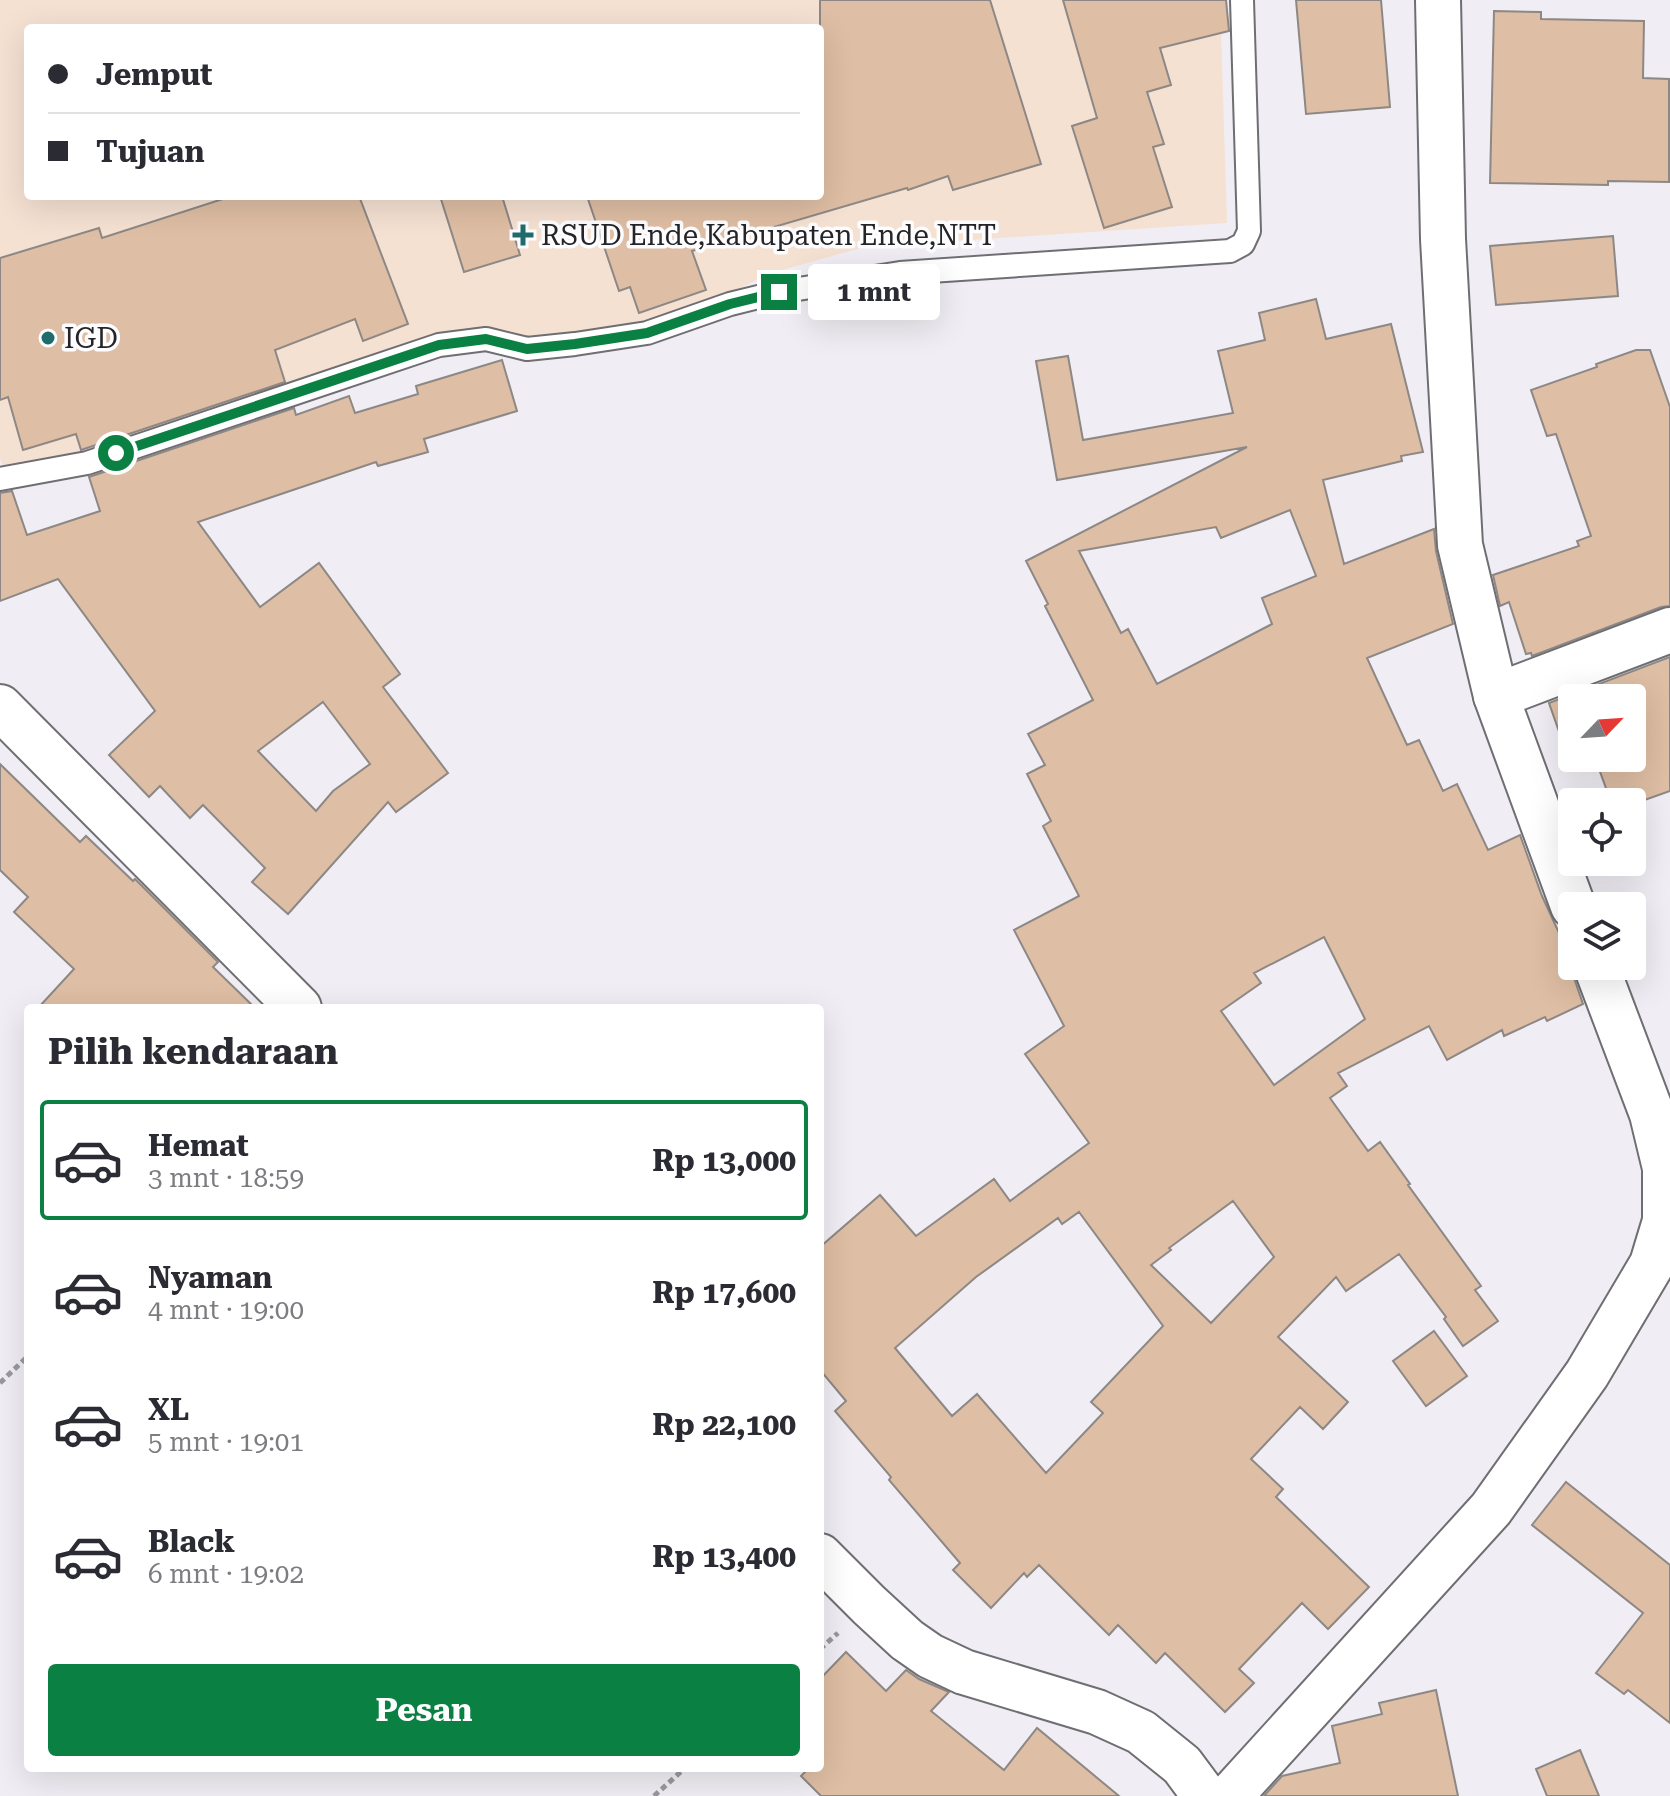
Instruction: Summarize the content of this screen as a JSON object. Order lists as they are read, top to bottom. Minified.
{"places":{"health":["RSUD Ende,Kabupaten Ende,NTT"],"other":["IGD"]},"north":"top right","page":{"banner":["Jemput","Tujuan"],"bubble":"1 mnt","heading":"Pilih kendaraan","list":[{"name":"Hemat","note":"3 mnt · 18:59","value":"Rp 13,000"},{"name":"Nyaman","note":"4 mnt · 19:00","value":"Rp 17,600"},{"name":"XL","note":"5 mnt · 19:01","value":"Rp 22,100"},{"name":"Black","note":"6 mnt · 19:02","value":"Rp 13,400"}],"buttons":"Pesan"}}
